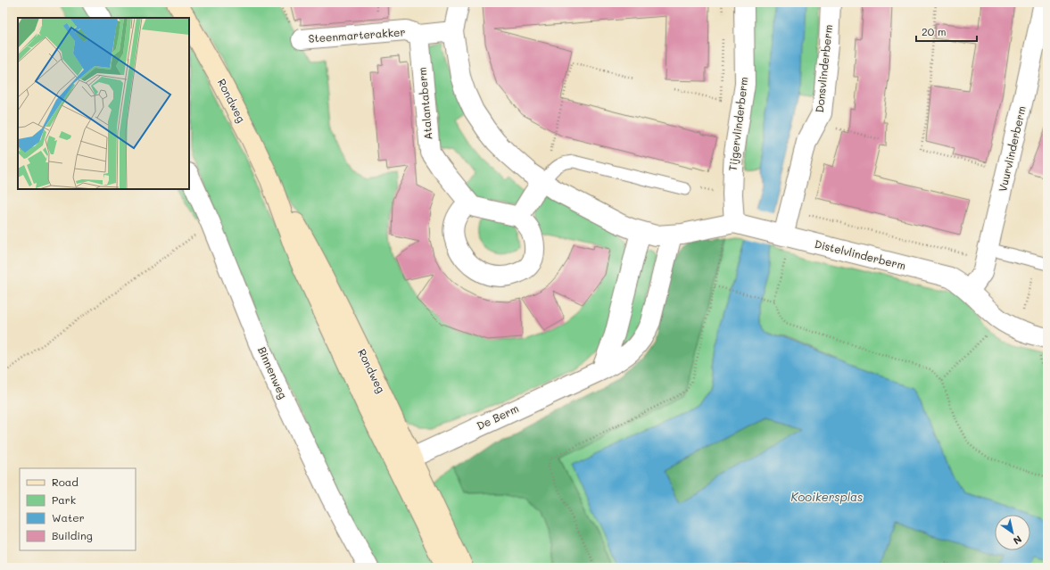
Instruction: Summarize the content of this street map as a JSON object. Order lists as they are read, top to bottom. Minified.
{"streets":{"main road":["Rondweg"],"street":["Steenmarterakker","Donsvlinderberm","Atalantaberm","Tijgervlinderberm","Vuurvlinderberm","Distelvlinderberm","Binnenweg","De Berm"]},"crossings":[["Steenmarterakker","Atalantaberm"],["Donsvlinderberm","Distelvlinderberm"],["Rondweg","De Berm"],["Tijgervlinderberm","Distelvlinderberm"],["Vuurvlinderberm","Distelvlinderberm"],["Distelvlinderberm","De Berm"]],"water":["Kooikersplas"],"legend":["Road","Park","Water","Building"],"scale_bar":"20 m","north":"bottom right"}
